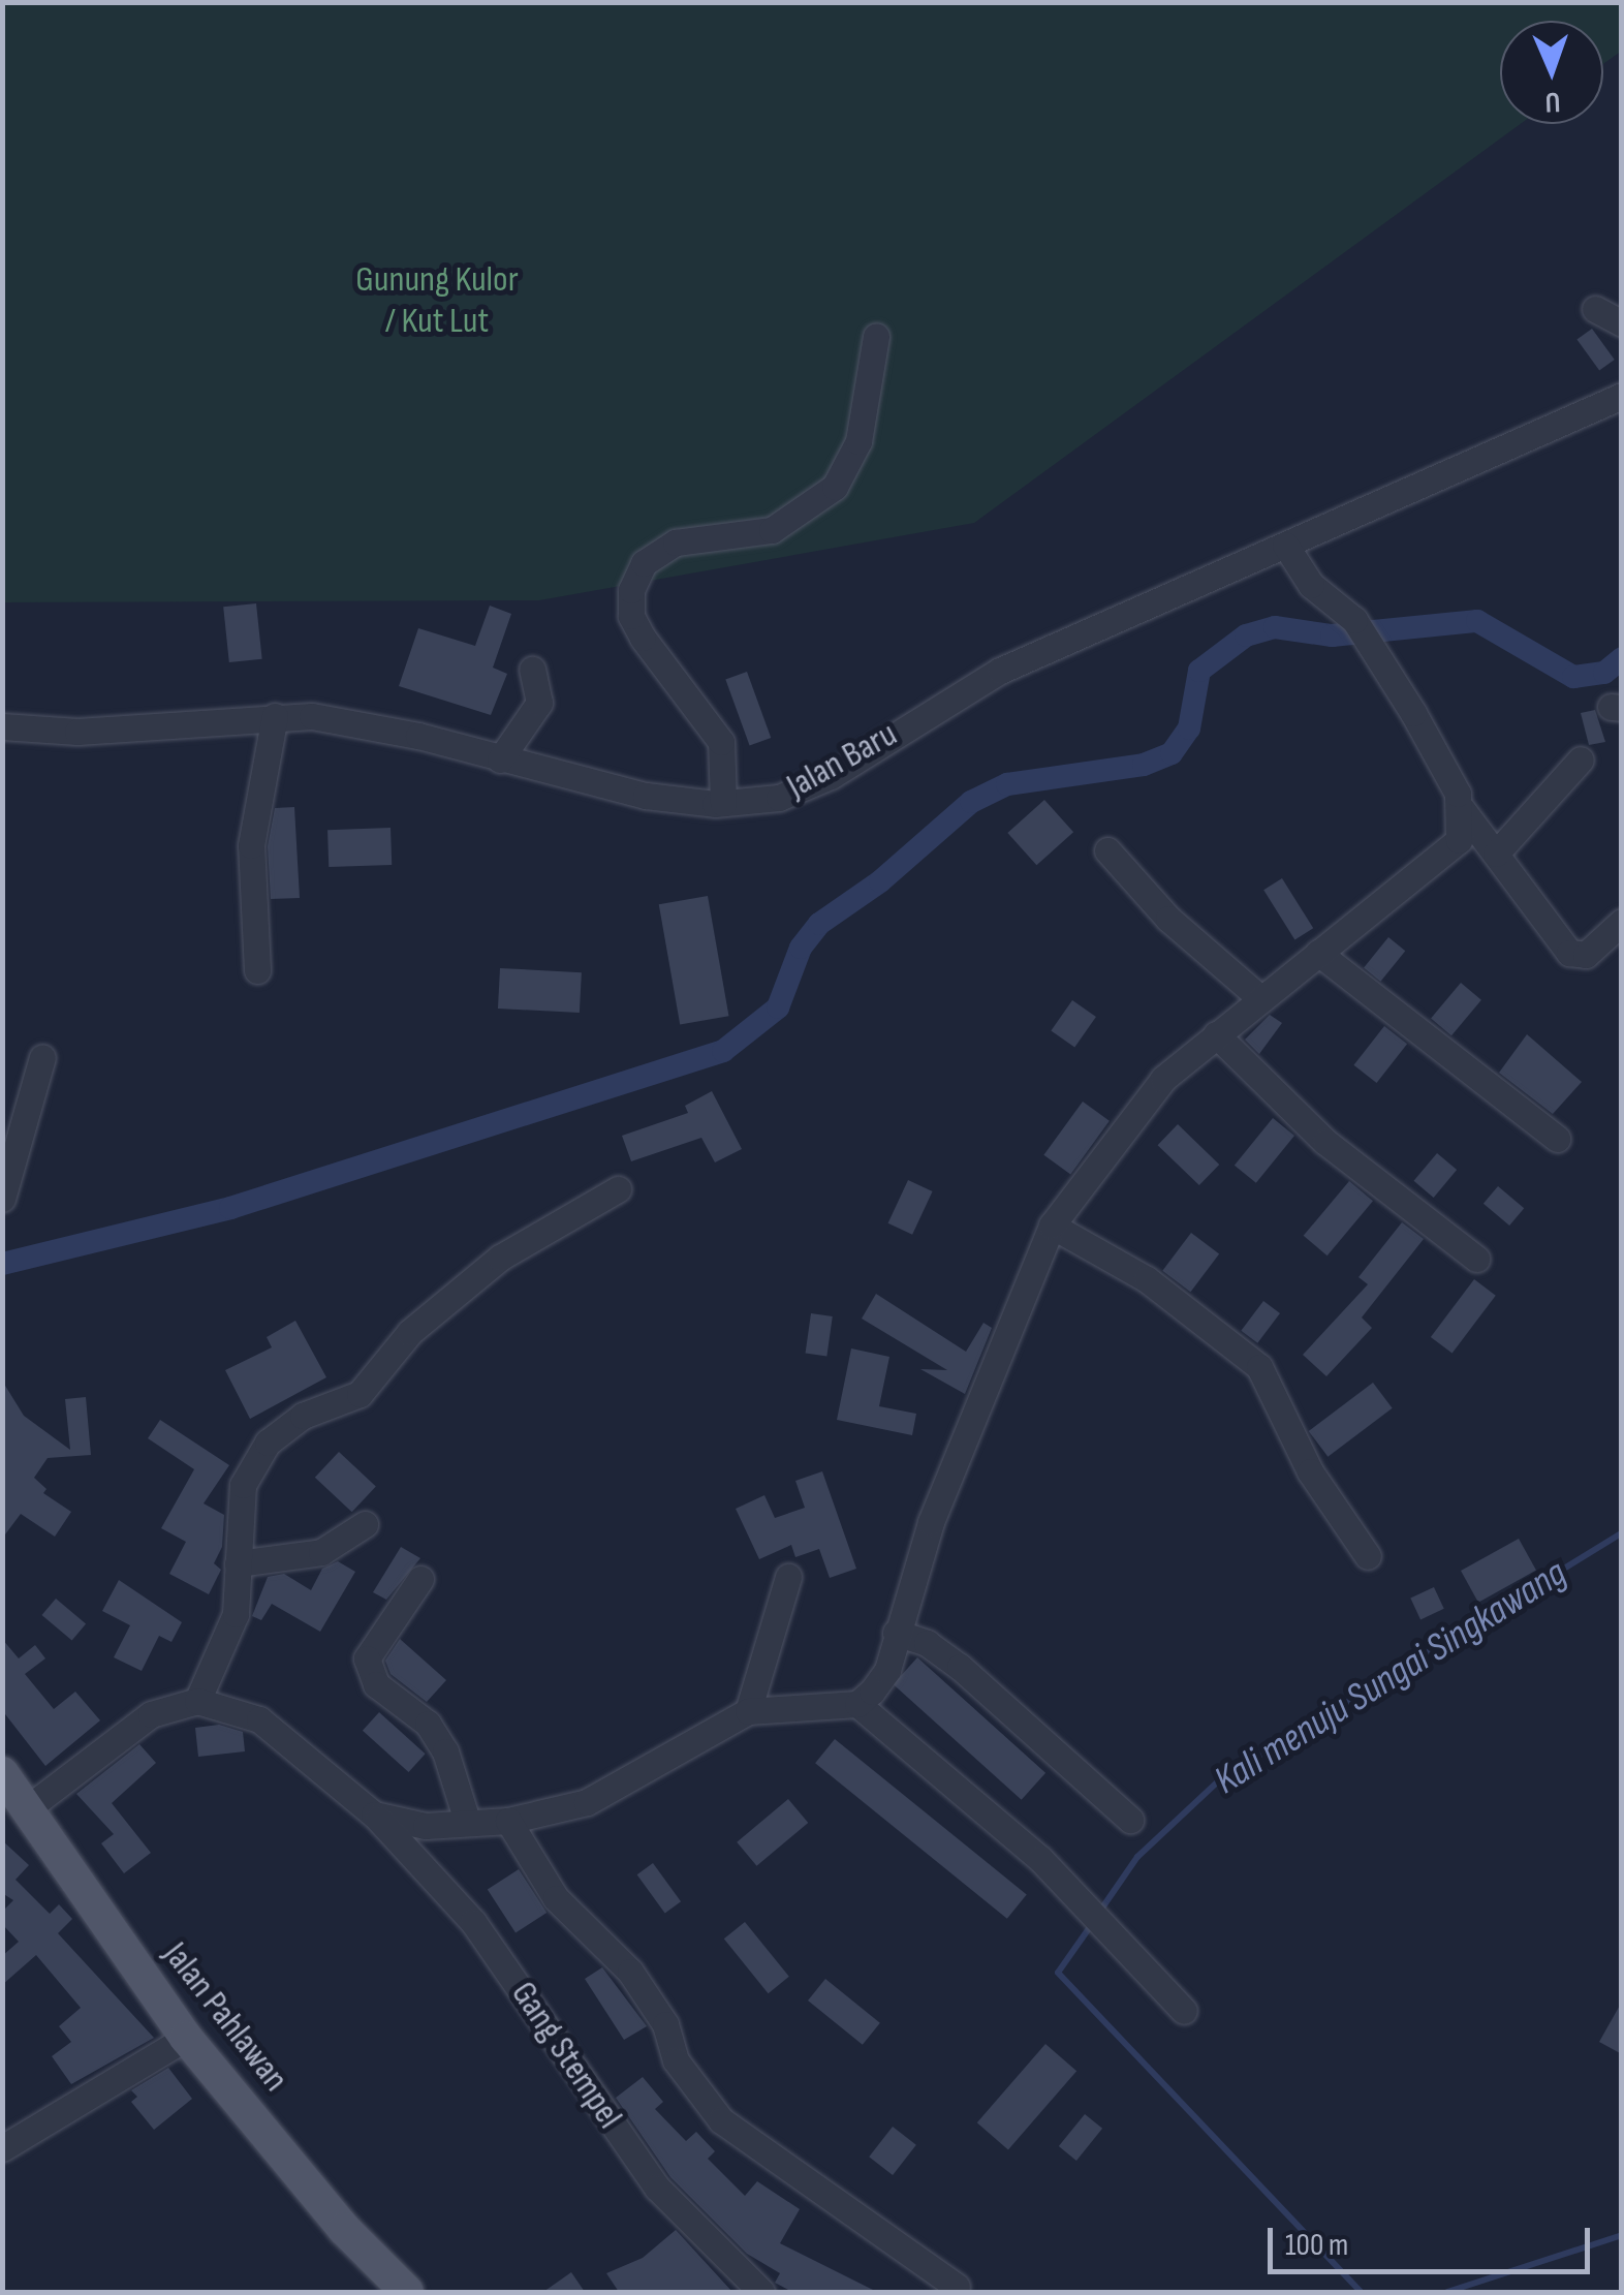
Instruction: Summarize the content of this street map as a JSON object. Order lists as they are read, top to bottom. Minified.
{"streets":{"main road":["Jalan Pahlawan"],"street":["Jalan Baru","Gang Stempel"]},"water":["Kali menuju Sungai Singkawang"],"parks":["Gunung Kulor / Kut Lut"],"scale_bar":"100 m","north":"bottom"}
